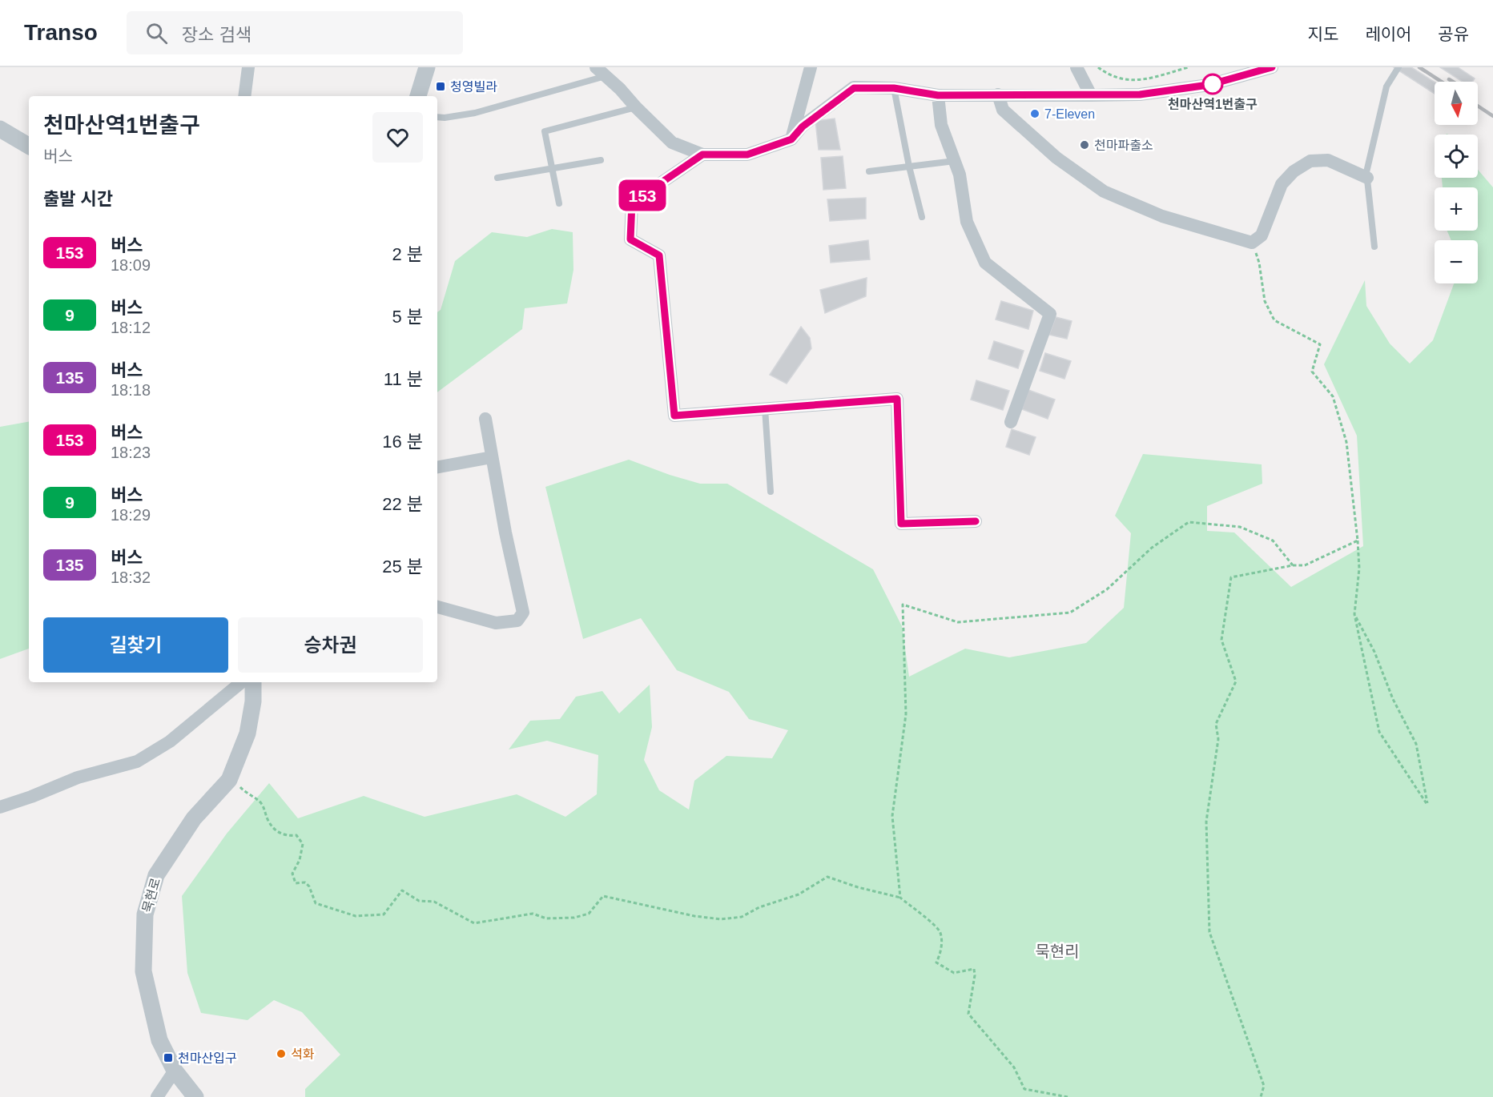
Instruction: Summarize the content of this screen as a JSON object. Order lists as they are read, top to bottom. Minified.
{"streets":{"street":["묵현로"]},"districts":["묵현리"],"places":{"other":["천마산역1번출구","7-Eleven","천마파출소","석화"],"transit":["청영빌라","천마산입구"]},"lines":["bus line 153"],"north":"bottom","page":{"header":"Transo","search":"장소 검색","nav":["지도","레이어","공유"],"on_map":"153","map_buttons":["+","−"],"heading":[["천마산역1번출구","버스"],"출발 시간"],"list":[{"mark":"153","name":"버스","note":"18:09","value":"2 분"},{"mark":"9","name":"버스","note":"18:12","value":"5 분"},{"mark":"135","name":"버스","note":"18:18","value":"11 분"},{"mark":"153","name":"버스","note":"18:23","value":"16 분"},{"mark":"9","name":"버스","note":"18:29","value":"22 분"},{"mark":"135","name":"버스","note":"18:32","value":"25 분"}],"buttons":["길찾기","승차권"]}}
